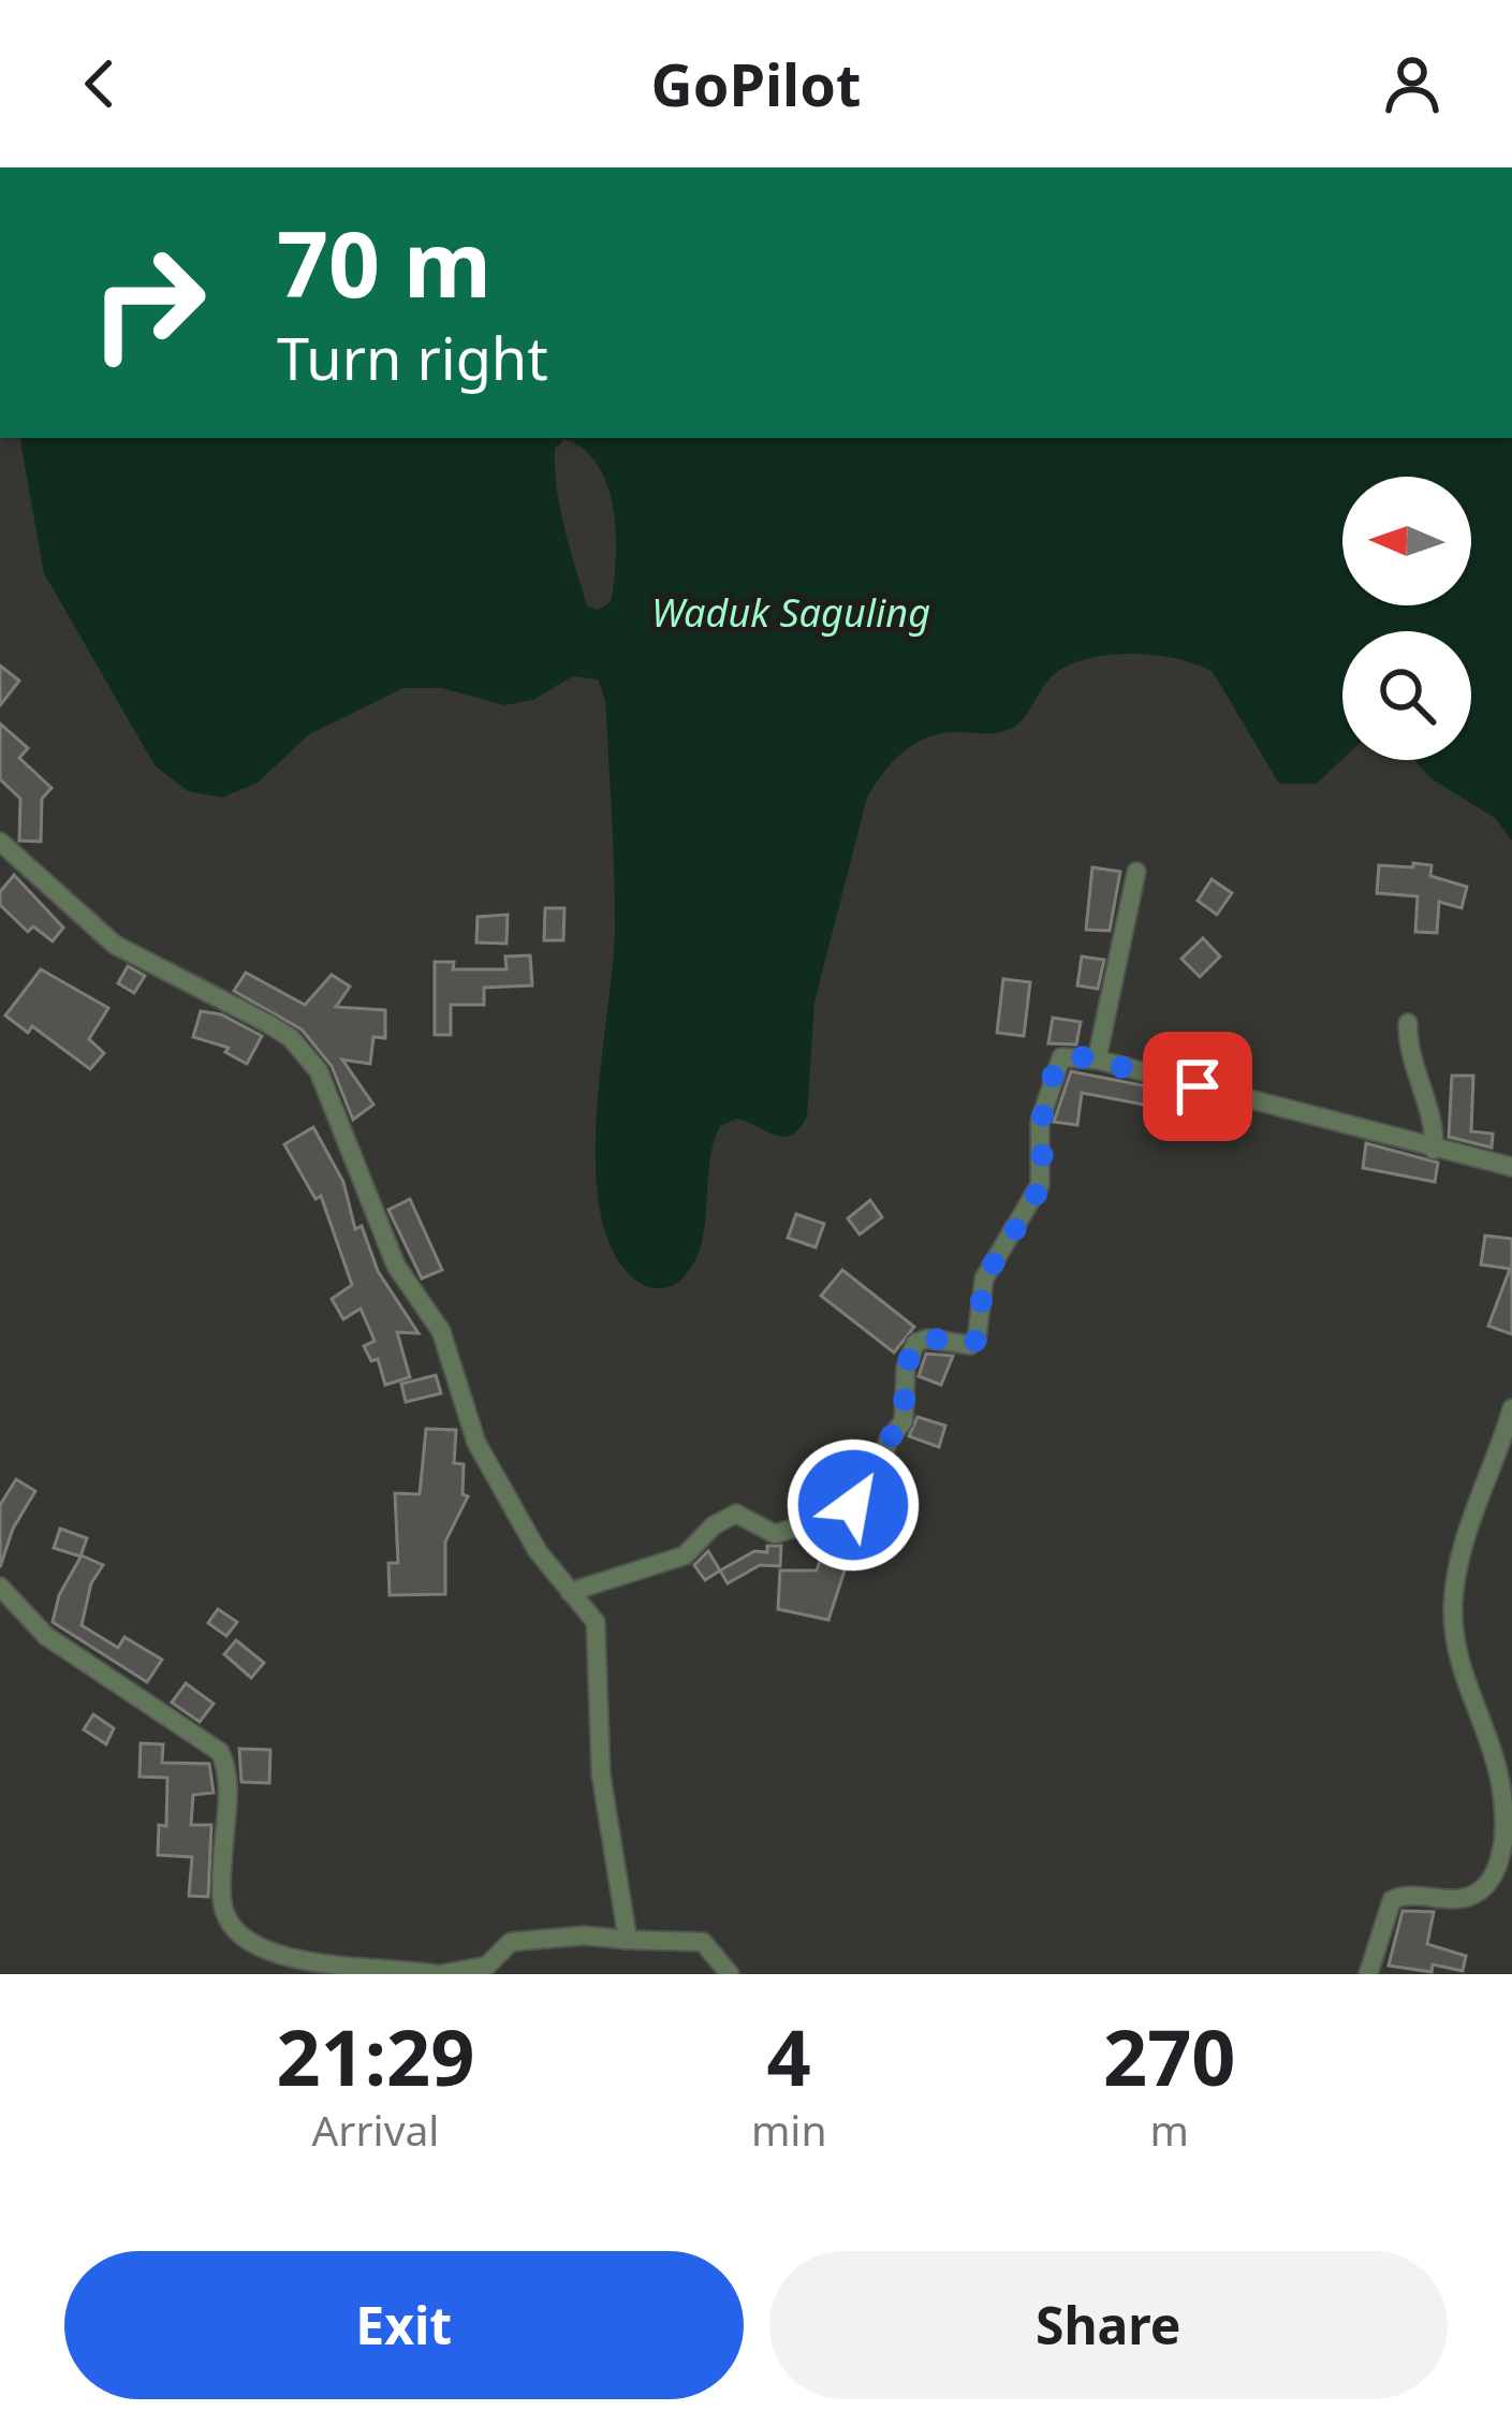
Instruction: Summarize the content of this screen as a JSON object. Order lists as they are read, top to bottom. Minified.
{"water":["Waduk Saguling"],"north":"left","page":{"header":"GoPilot","turn":["70 m","Turn right"],"eta":["21:29","Arrival","4","min","270","m"],"buttons":["Exit","Share"]}}
